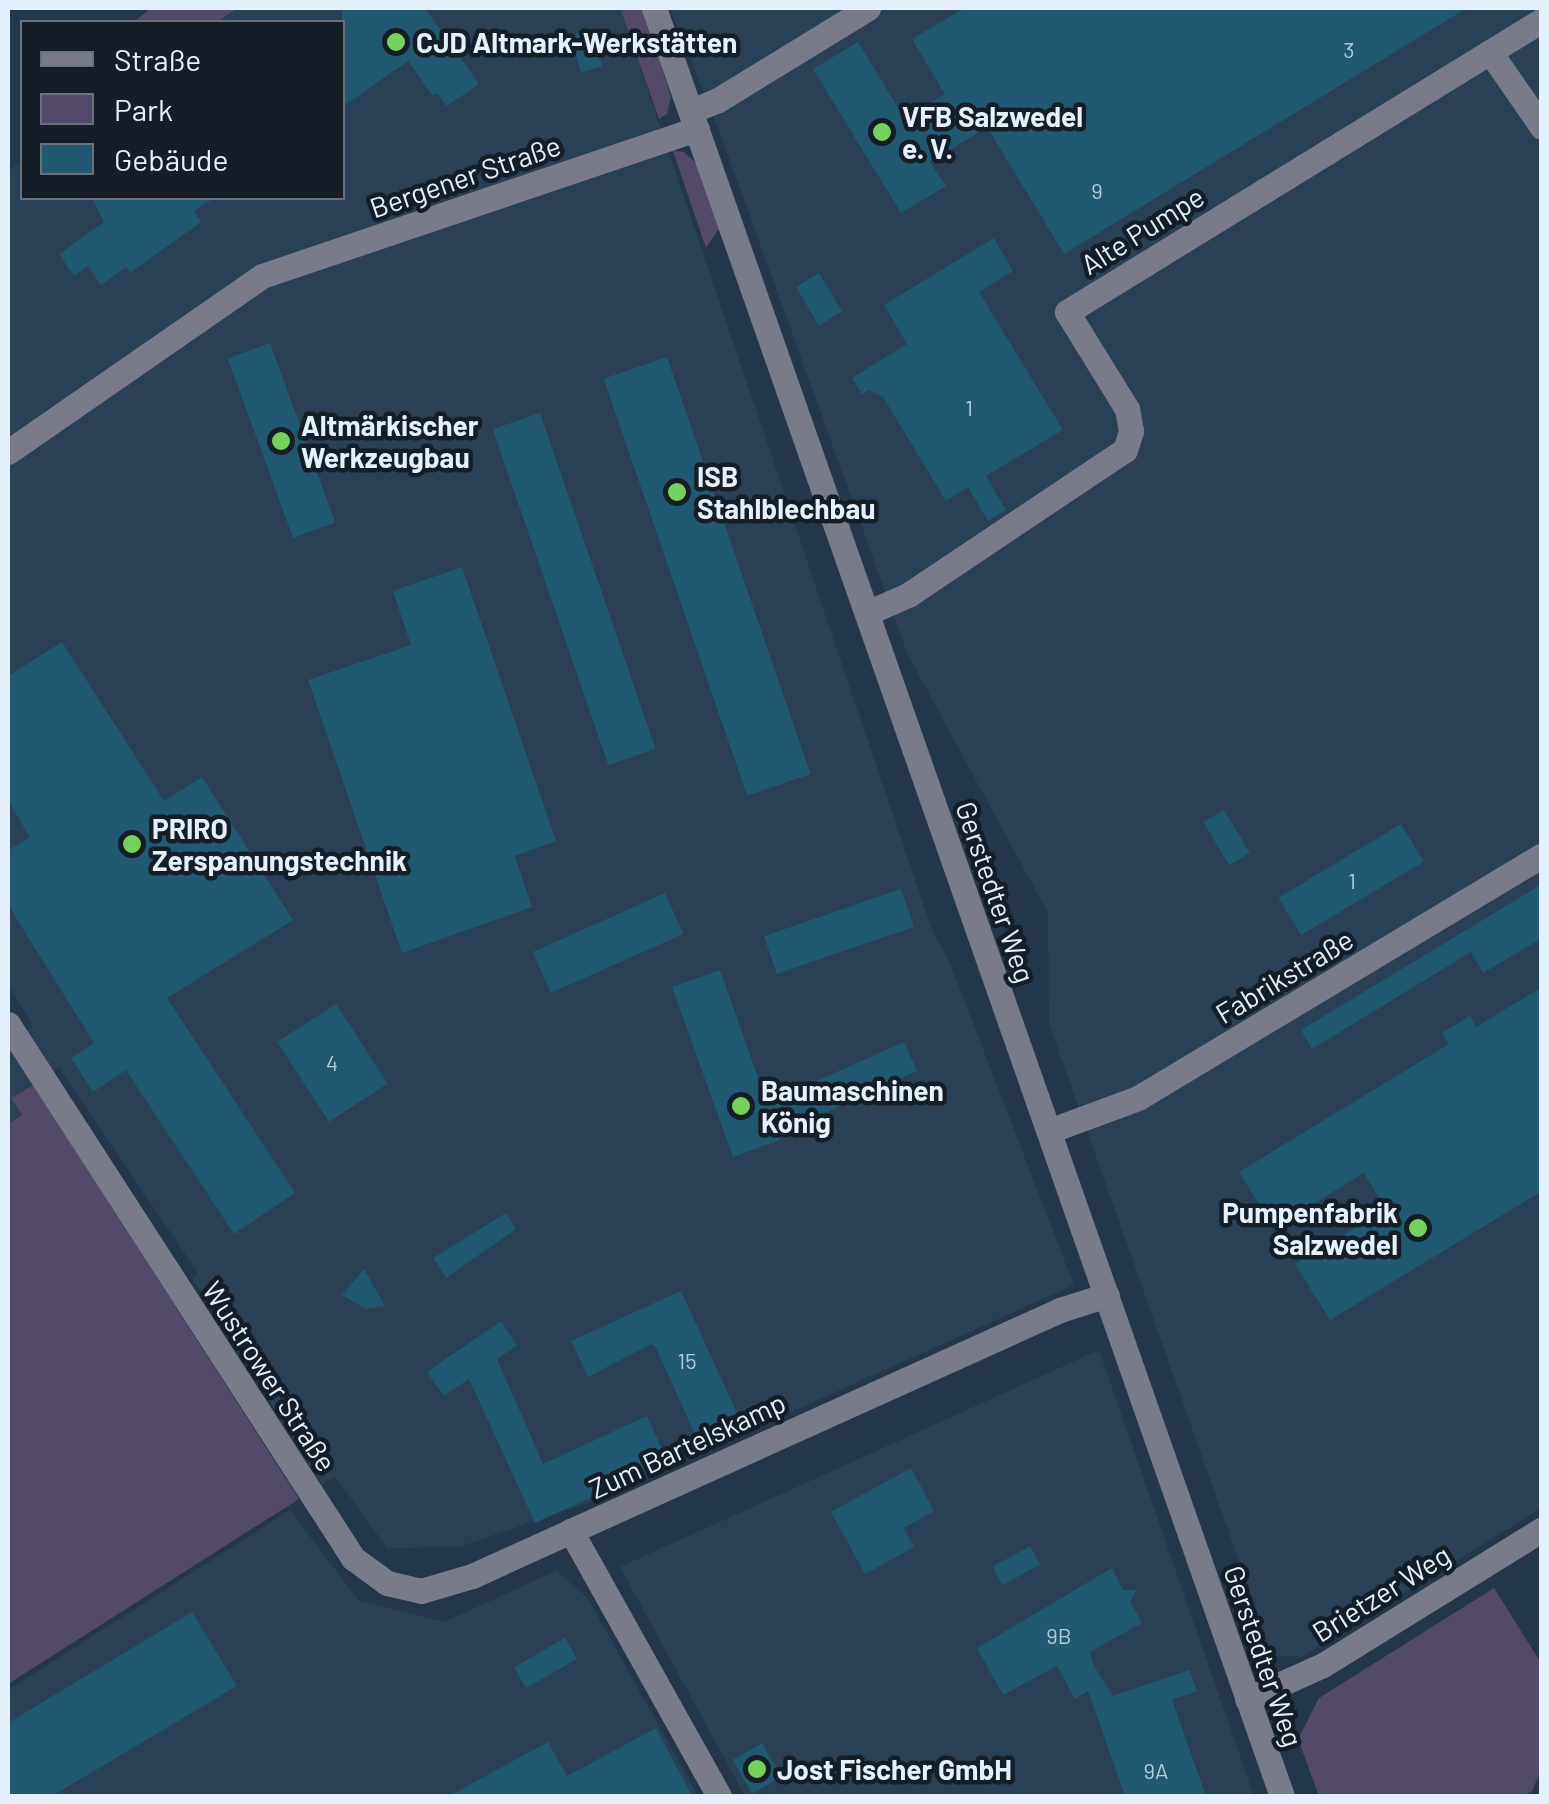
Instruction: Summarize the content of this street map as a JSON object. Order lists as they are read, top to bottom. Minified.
{"streets":{"street":["Bergener Straße","Alte Pumpe","Gerstedter Weg","Fabrikstraße","Wustrower Straße","Zum Bartelskamp","Brietzer Weg"]},"crossings":[["Bergener Straße","Gerstedter Weg"],["Alte Pumpe","Gerstedter Weg"],["Gerstedter Weg","Fabrikstraße"],["Gerstedter Weg","Zum Bartelskamp"],["Gerstedter Weg","Brietzer Weg"],["Wustrower Straße","Zum Bartelskamp"]],"places":["CJD Altmark-Werkstätten","VFB Salzwedel e. V.","Altmärkischer Werkzeugbau","ISB Stahlblechbau","PRIRO Zerspanungstechnik","Baumaschinen König","Pumpenfabrik Salzwedel","Jost Fischer GmbH"],"house_numbers":["3","9","1","1","4","15","9B","9A"],"legend":["Straße","Park","Gebäude"]}
